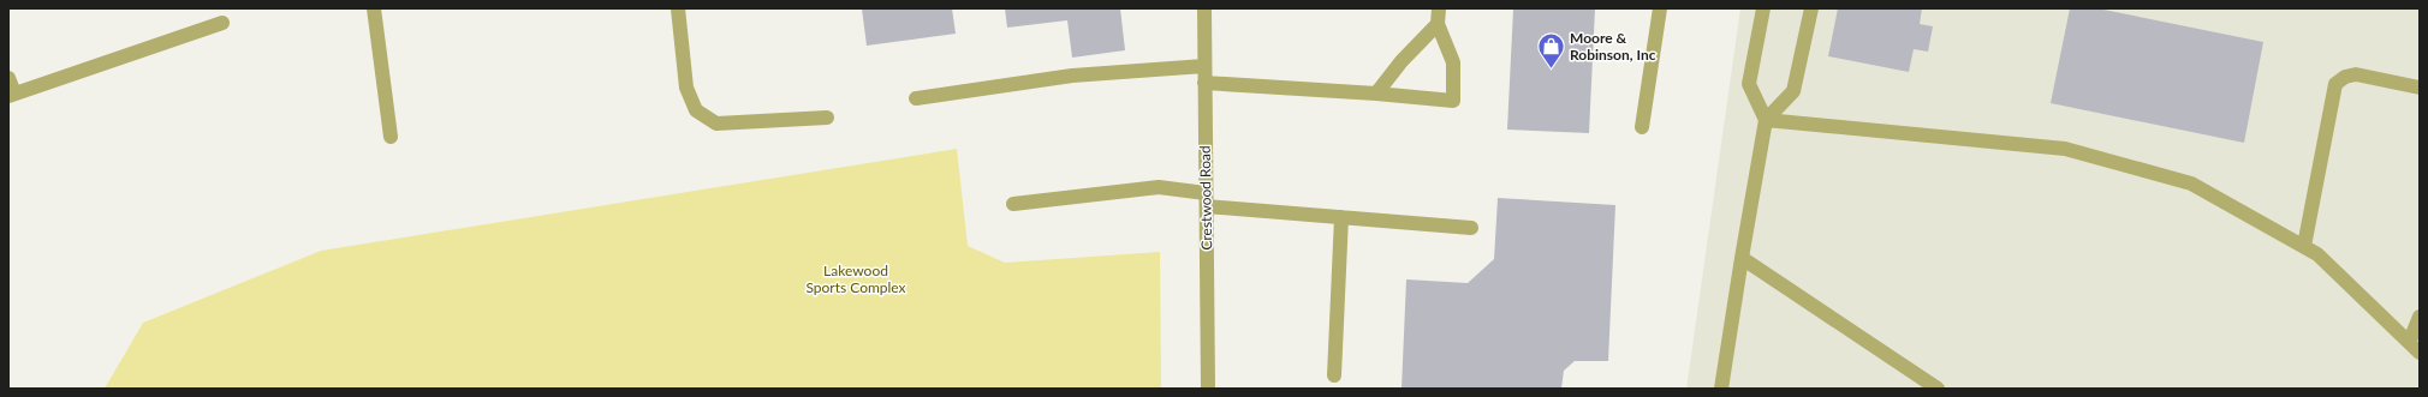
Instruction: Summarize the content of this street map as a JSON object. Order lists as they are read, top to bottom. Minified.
{"streets":{"street":["Crestwood Road"]},"parks":["Lakewood Sports Complex"],"places":{"shop":["Moore & Robinson, Inc"]}}
